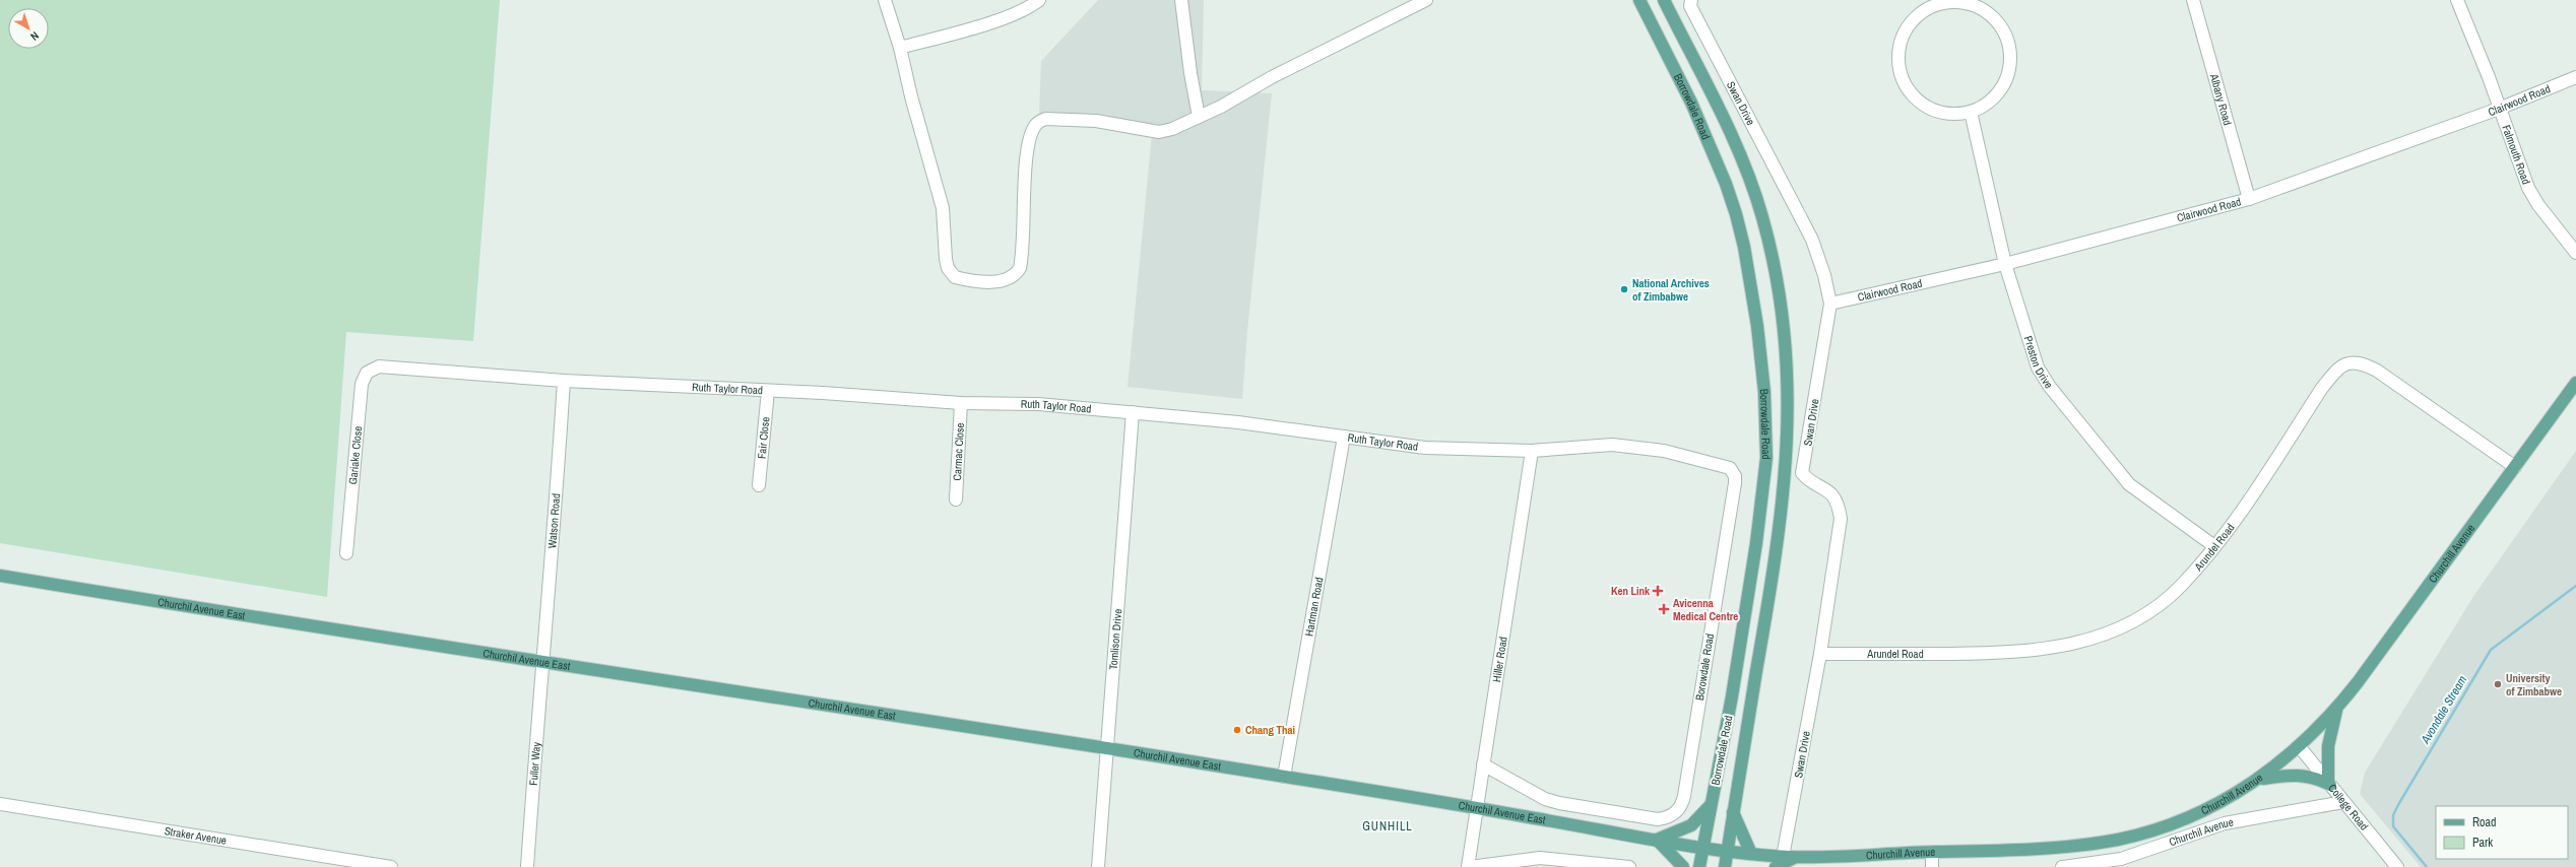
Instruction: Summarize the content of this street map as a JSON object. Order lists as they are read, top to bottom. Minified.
{"streets":{"main road":["Borrowdale Road","Churchill Avenue","Churchil Avenue East"],"street":["Albany Road","Clairwood Road","Swan Drive","Falmouth Road","Preston Drive","Ruth Taylor Road","Fair Close","Carmac Close","Gariake Close","Watson Road","Arundel Road","Hartman Road","Tomlison Drive","Hiller Road","Borowdale Road","Fuller Way","College Road","Churchil Avenue","Straker Avenue"]},"crossings":[["Albany Road","Clairwood Road"],["Clairwood Road","Swan Drive"],["Clairwood Road","Falmouth Road"],["Clairwood Road","Preston Drive"],["Swan Drive","Arundel Road"],["Swan Drive","Churchill Avenue"],["Borrowdale Road","Churchill Avenue"],["Borrowdale Road","Churchil Avenue East"],["Preston Drive","Arundel Road"],["Ruth Taylor Road","Fair Close"],["Ruth Taylor Road","Carmac Close"],["Ruth Taylor Road","Gariake Close"],["Ruth Taylor Road","Watson Road"],["Ruth Taylor Road","Hartman Road"],["Ruth Taylor Road","Tomlison Drive"],["Ruth Taylor Road","Hiller Road"],["Ruth Taylor Road","Borowdale Road"],["Watson Road","Churchil Avenue East"],["Watson Road","Fuller Way"],["Arundel Road","Churchill Avenue"],["Churchill Avenue","Churchil Avenue East"],["Churchill Avenue","College Road"],["Hartman Road","Churchil Avenue East"],["Churchil Avenue East","Tomlison Drive"],["Churchil Avenue East","Hiller Road"],["Churchil Avenue East","Borowdale Road"],["Churchil Avenue East","Fuller Way"],["College Road","Churchil Avenue"]],"districts":["GUNHILL"],"water":["Avondale Stream"],"places":{"other":["National Archives of Zimbabwe","University of Zimbabwe","Chang Thai"],"health":["Ken Link","Avicenna Medical Centre"]},"legend":["Road","Park"],"north":"bottom right"}
